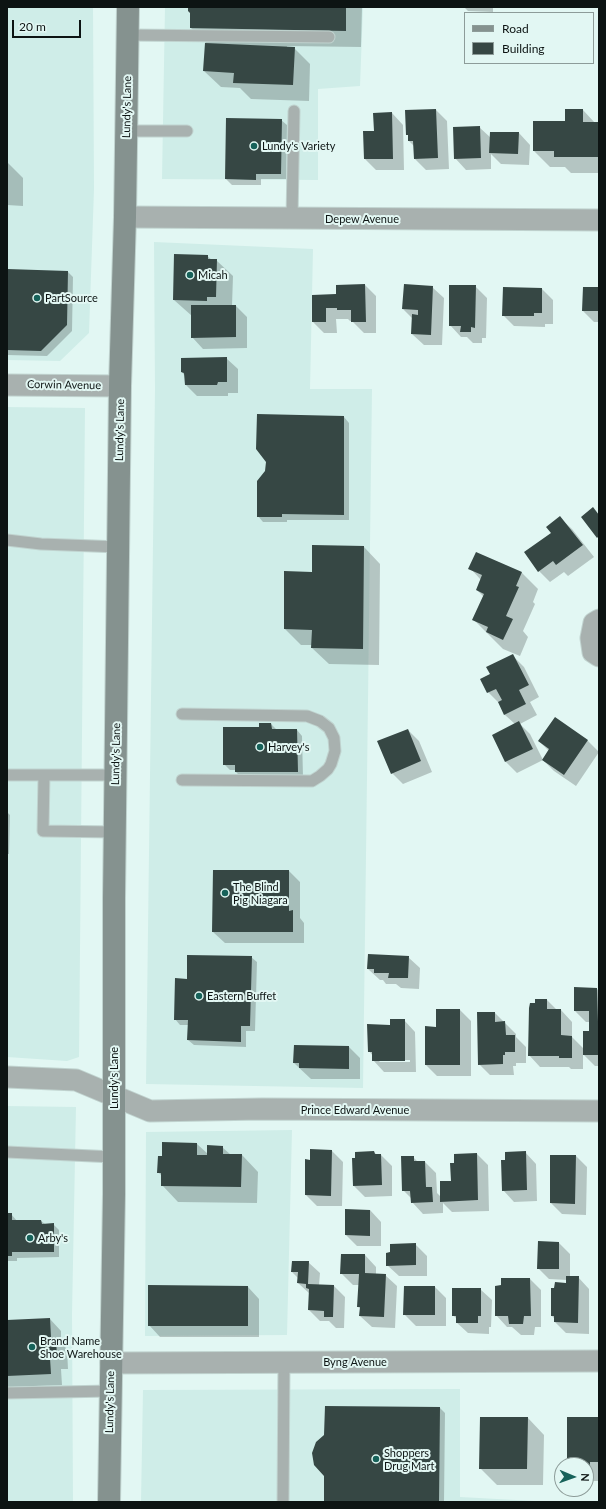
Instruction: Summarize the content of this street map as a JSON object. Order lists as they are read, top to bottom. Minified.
{"streets":{"main road":["Lundy's Lane"],"street":["Depew Avenue","Corwin Avenue","Prince Edward Avenue","Byng Avenue"]},"crossings":[["Lundy's Lane","Depew Avenue"],["Lundy's Lane","Corwin Avenue"],["Lundy's Lane","Prince Edward Avenue"],["Lundy's Lane","Byng Avenue"]],"places":["Lundy's Variety","Micah","PartSource","Harvey's","The Blind Pig Niagara","Eastern Buffet","Arby's","Brand Name Shoe Warehouse","Shoppers Drug Mart"],"legend":["Road","Building"],"scale_bar":"20 m","north":"right"}
